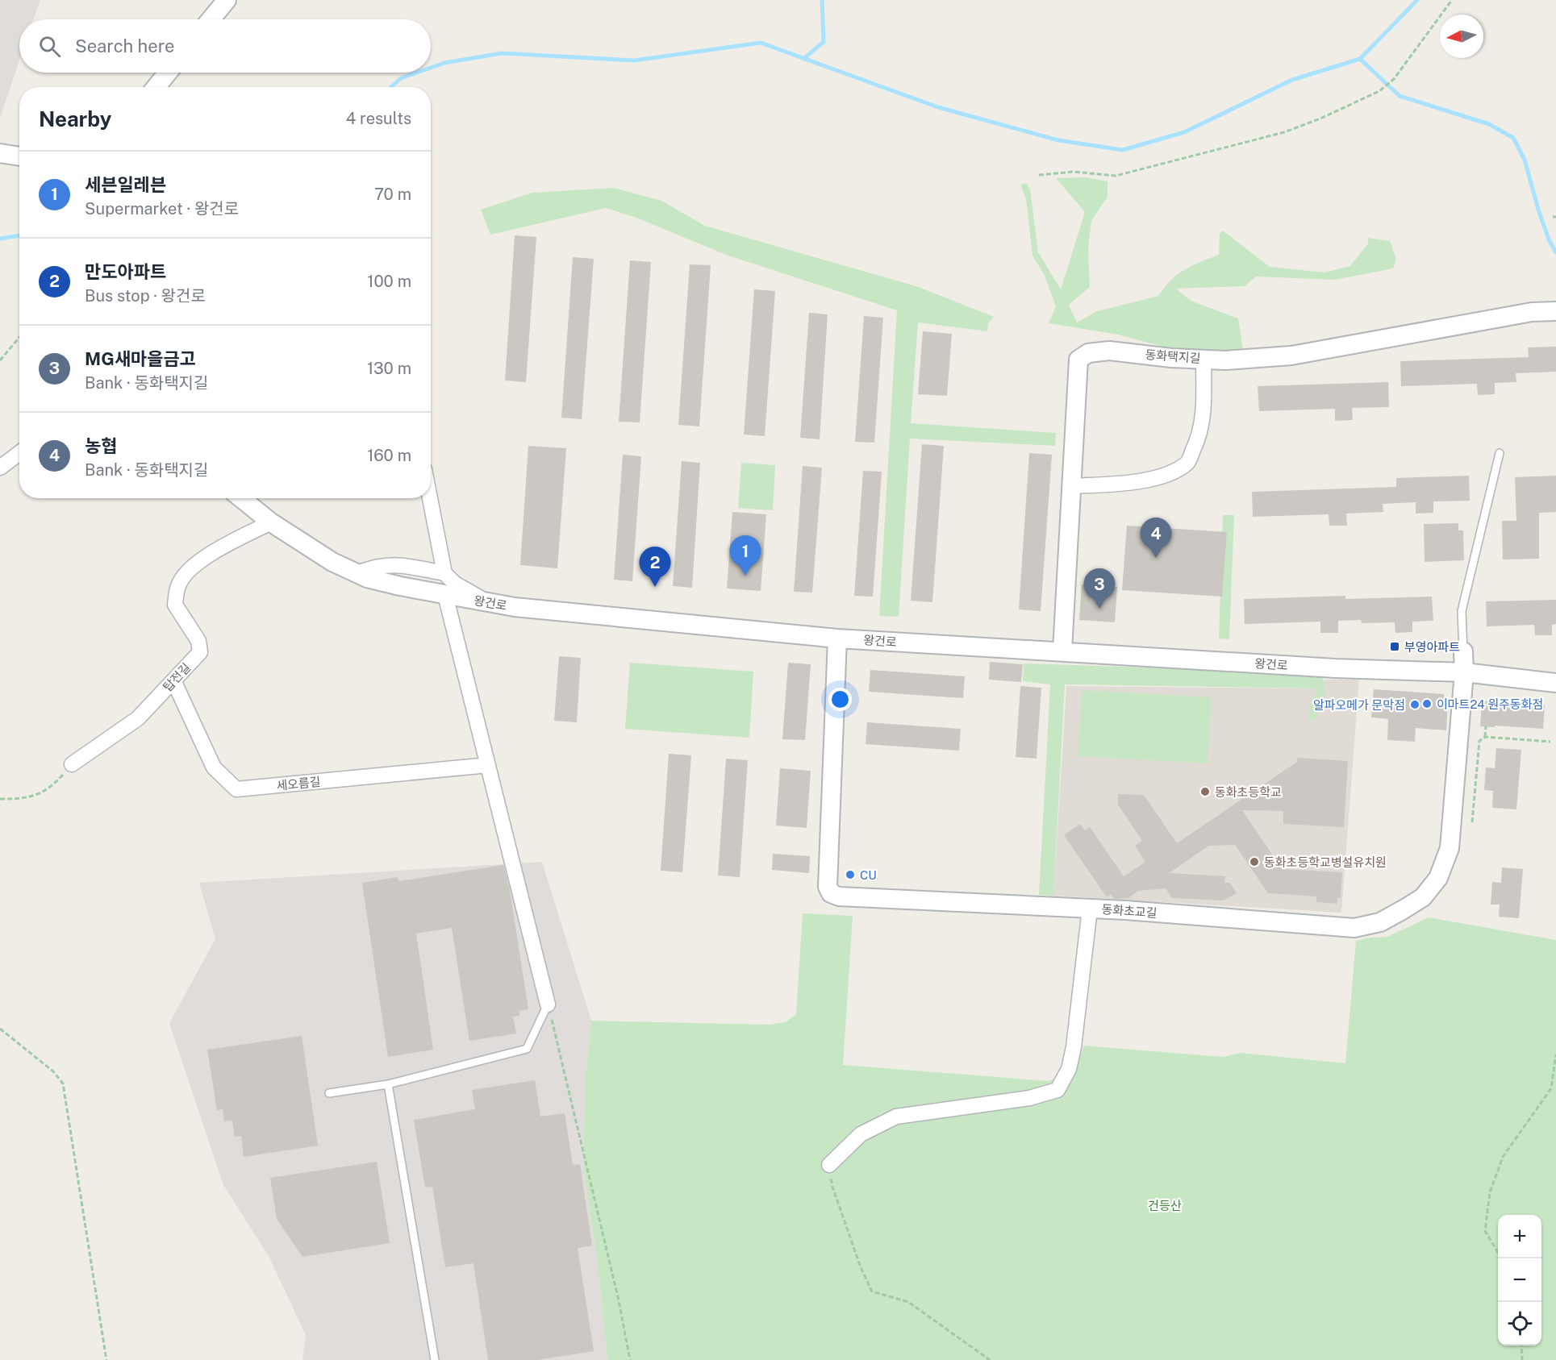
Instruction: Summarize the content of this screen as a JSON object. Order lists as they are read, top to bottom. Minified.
{"streets":{"street":["동화택지길","왕건로","탑전길","세오름길","동화초교길"]},"crossings":[["동화택지길","왕건로"],["왕건로","탑전길"],["왕건로","동화초교길"],["탑전길","세오름길"]],"parks":["건등산"],"places":{"transit":["부영아파트"],"other":["이마트24 원주동화점","알파오메가 문막점","동화초등학교","동화초등학교병설유치원","CU"]},"north":"left","page":{"search":"Search here","heading":["Nearby","4 results"],"list":[{"mark":"1","name":"세븐일레븐","note":"Supermarket · 왕건로","value":"70 m"},{"mark":"2","name":"만도아파트","note":"Bus stop · 왕건로","value":"100 m"},{"mark":"3","name":"MG새마을금고","note":"Bank · 동화택지길","value":"130 m"},{"mark":"4","name":"농협","note":"Bank · 동화택지길","value":"160 m"}],"pins":["4","1","2","3"],"map_buttons":["+","−"]}}
